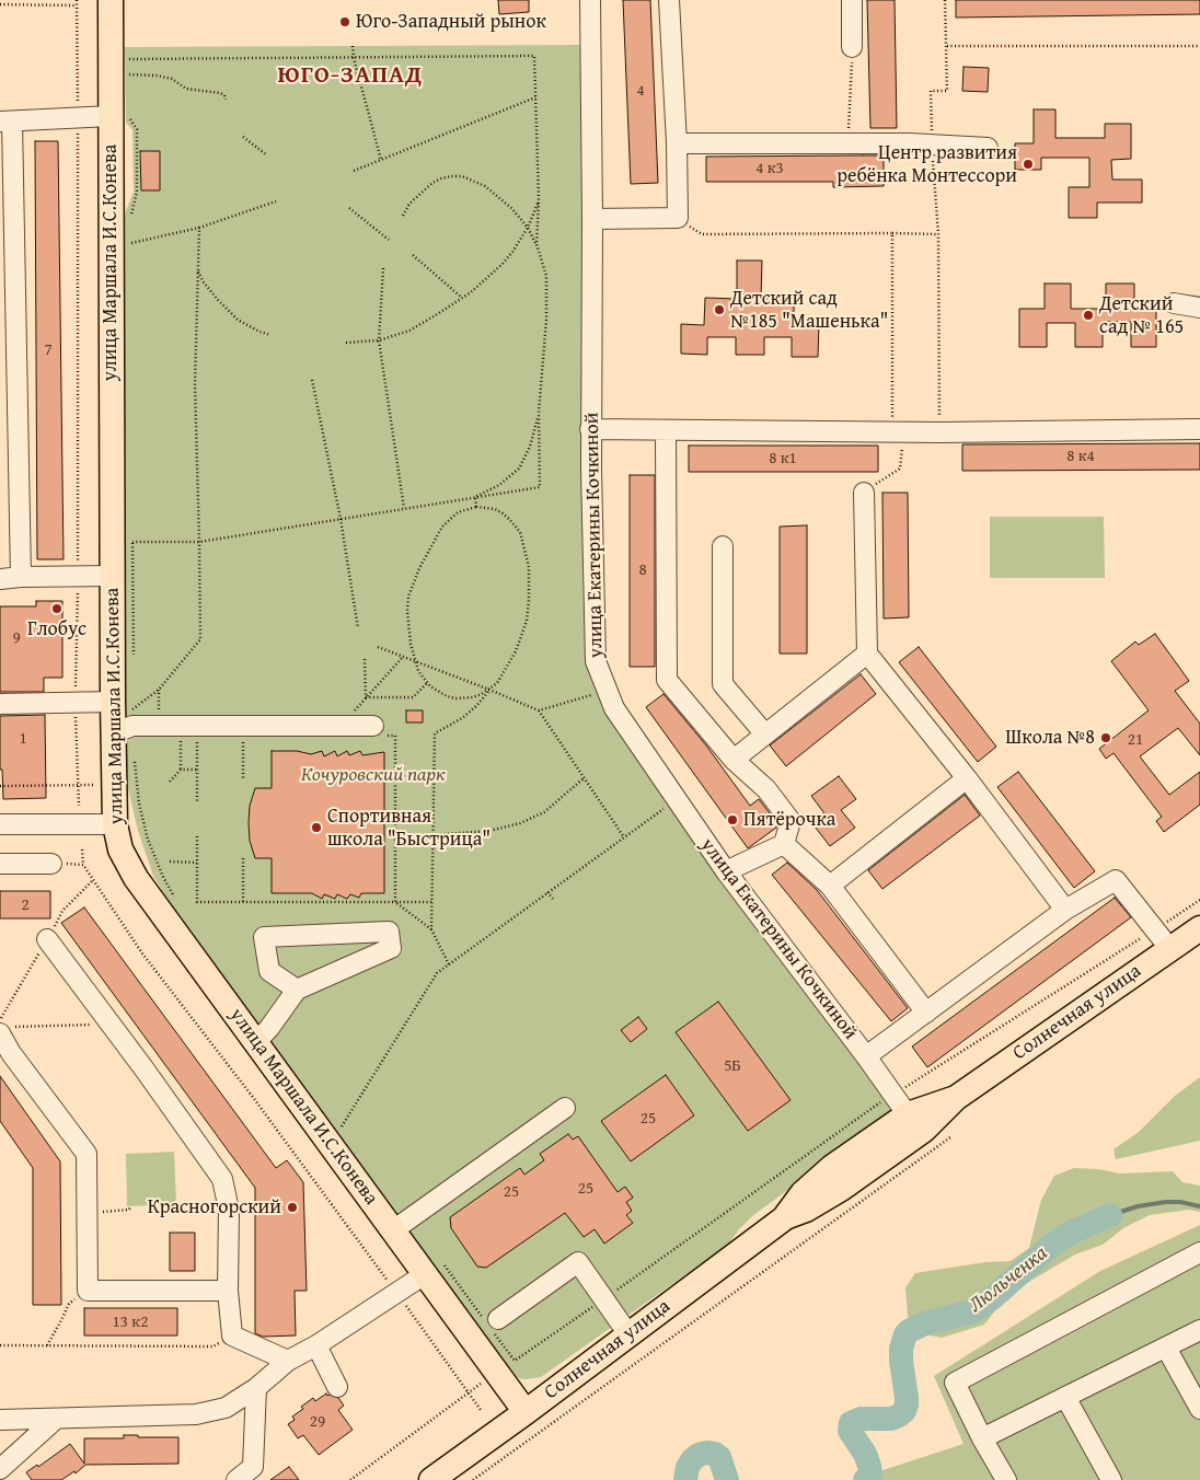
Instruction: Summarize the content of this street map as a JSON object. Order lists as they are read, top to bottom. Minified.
{"streets":{"main road":["улица Маршала И.С.Конева","Солнечная улица"],"street":["улица Екатерины Кочкиной"]},"crossings":[["улица Маршала И.С.Конева","Солнечная улица"],["улица Екатерины Кочкиной","Солнечная улица"]],"districts":["ЮГО-ЗАПАД"],"water":["Люльченка"],"parks":["Кочуровский парк"],"places":["Юго-Западный рынок","Центр развития ребёнка Монтессори","Детский сад №185 \"Машенька\"","Детский сад № 165","Глобус","Школа №8","Пятёрочка","Спортивная школа \"Быстрица\"","Красногорский"],"house_numbers":["4","4 к3","7","8 к4","8 к1","8","9","1","21","2","5Б","25","25","25","13 к2","29"]}
